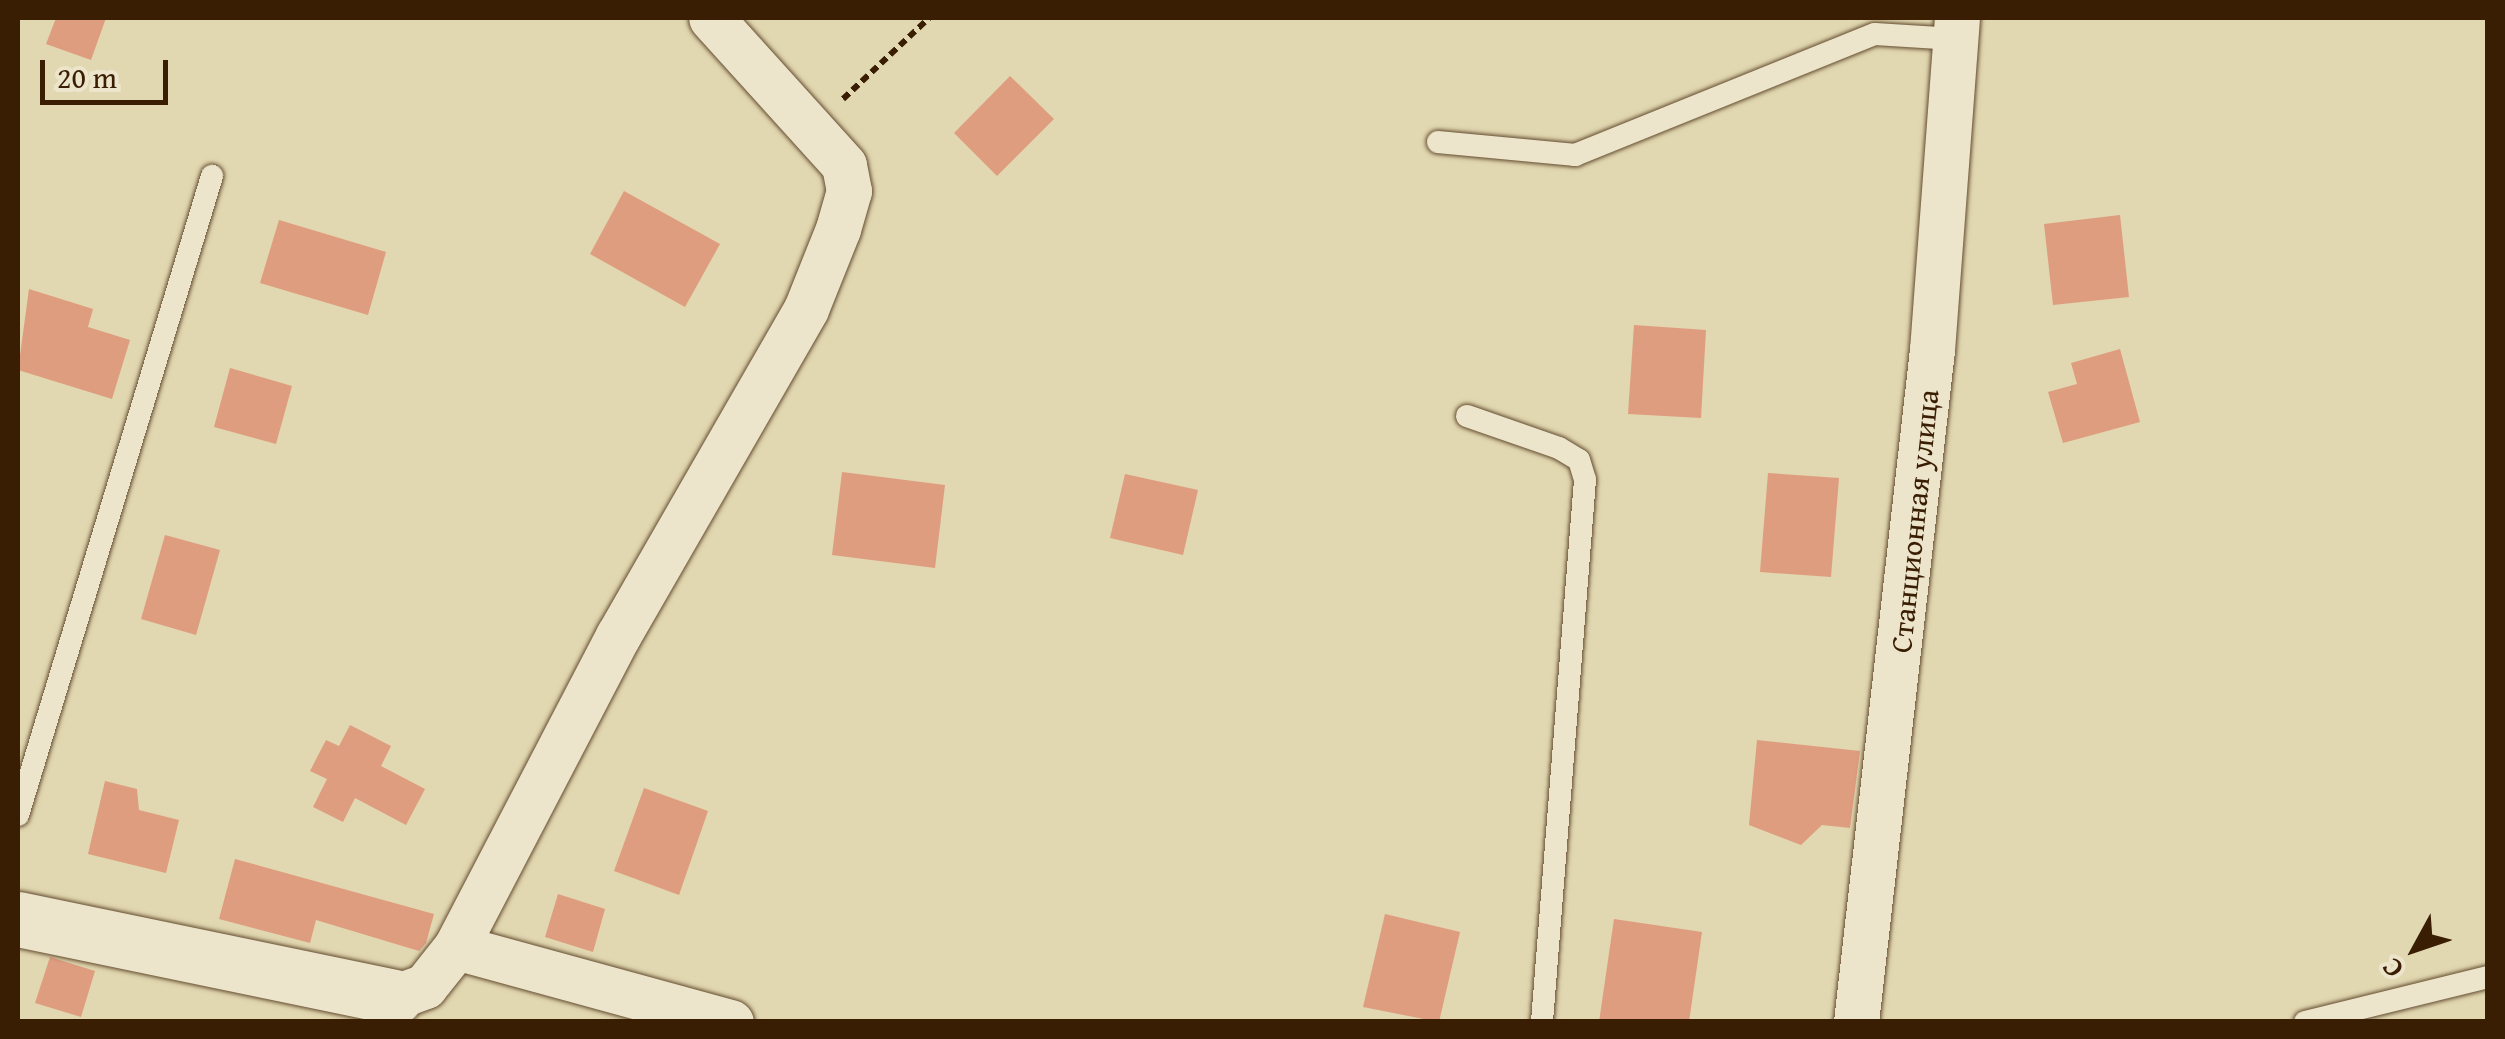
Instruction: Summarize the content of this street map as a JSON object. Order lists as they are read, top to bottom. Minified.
{"streets":{"street":["Станционная улица"]},"scale_bar":"20 m","north":"bottom left"}
